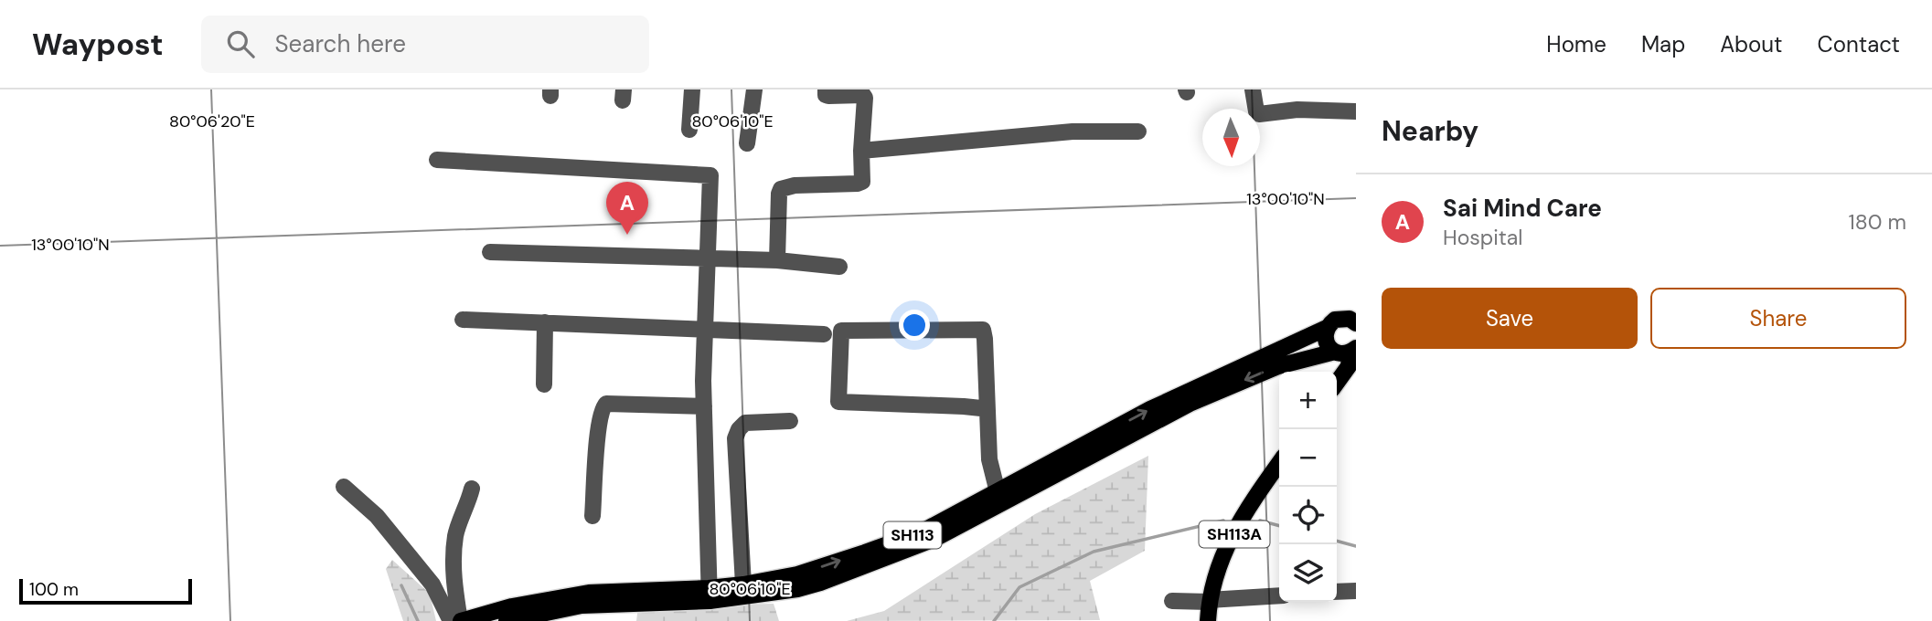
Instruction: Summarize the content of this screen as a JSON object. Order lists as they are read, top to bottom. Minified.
{"streets":{"main road":["SH113A","SH113"]},"scale_bar":"100 m","north":"bottom","page":{"header":"Waypost","search":"Search here","nav":["Home","Map","About","Contact"],"heading":"Nearby","list":[{"mark":"A","name":"Sai Mind Care","note":"Hospital","value":"180 m"}],"pins":"A","buttons":["Save","Share"],"map_buttons":["+","−"],"scale":"100 m"},"coordinates":["80°06'20\"E","80°06'10\"E","13°00'10\"N"]}
